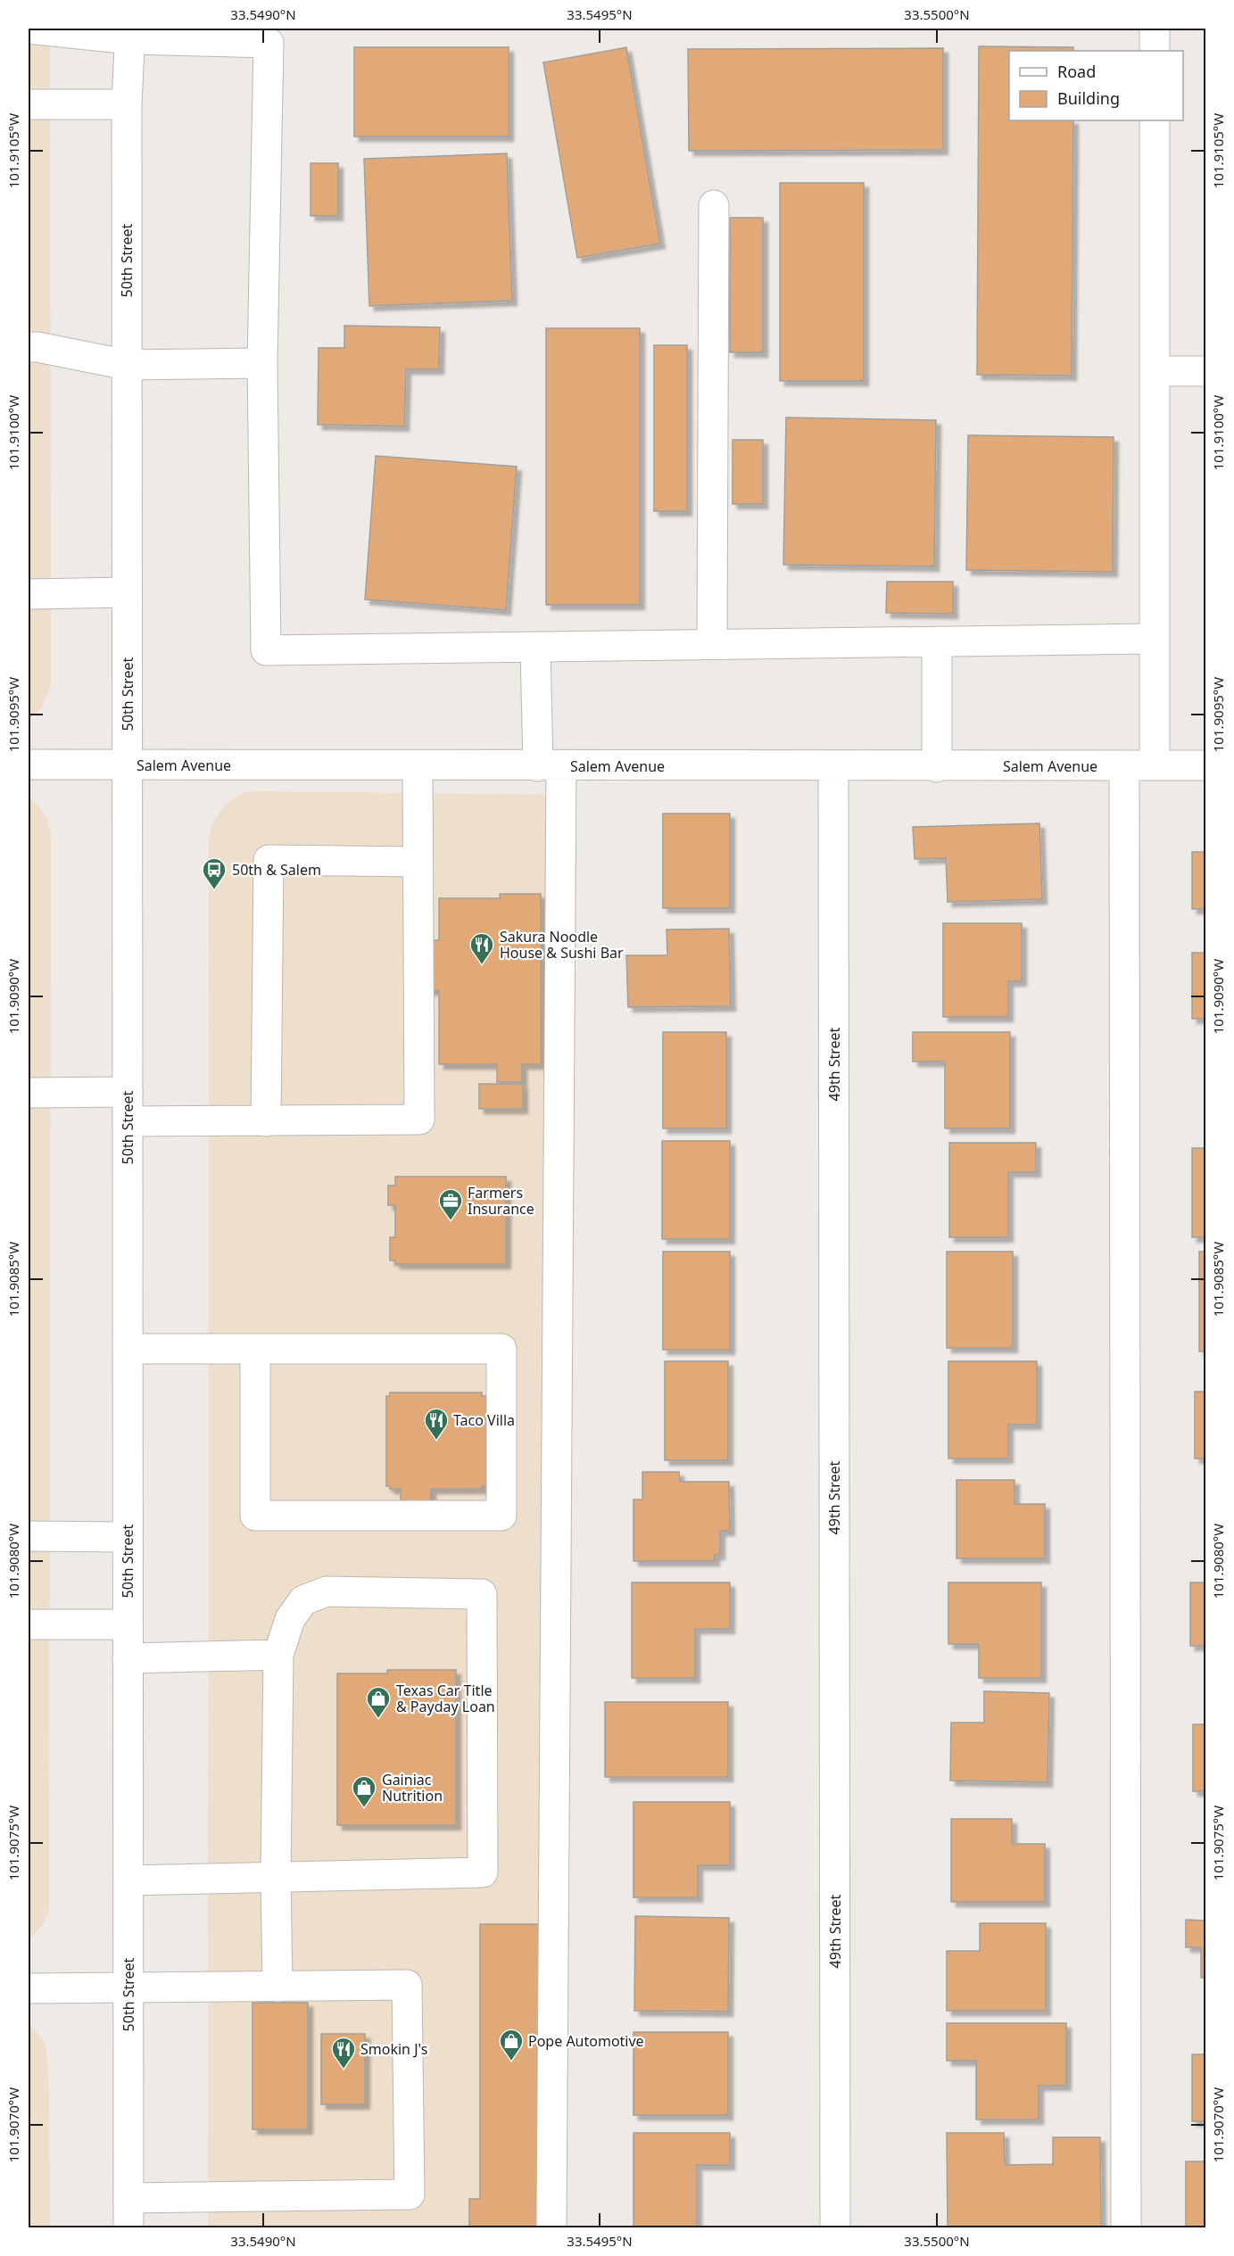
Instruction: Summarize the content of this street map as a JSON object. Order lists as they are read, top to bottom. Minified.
{"streets":{"street":["50th Street","Salem Avenue","49th Street"]},"crossings":[["50th Street","Salem Avenue"],["Salem Avenue","49th Street"]],"places":{"bus stop":["50th & Salem"],"restaurant":["Sakura Noodle House & Sushi Bar","Taco Villa","Smokin J's"],"office":["Farmers Insurance"],"shop":["Texas Car Title & Payday Loan","Gainiac Nutrition","Pope Automotive"]},"legend":["Road","Building"],"coordinates":["33.5490°N","33.5495°N","33.5500°N","101.9105°W","101.9100°W","101.9095°W","101.9090°W","101.9085°W","101.9080°W","101.9075°W","101.9070°W"]}
